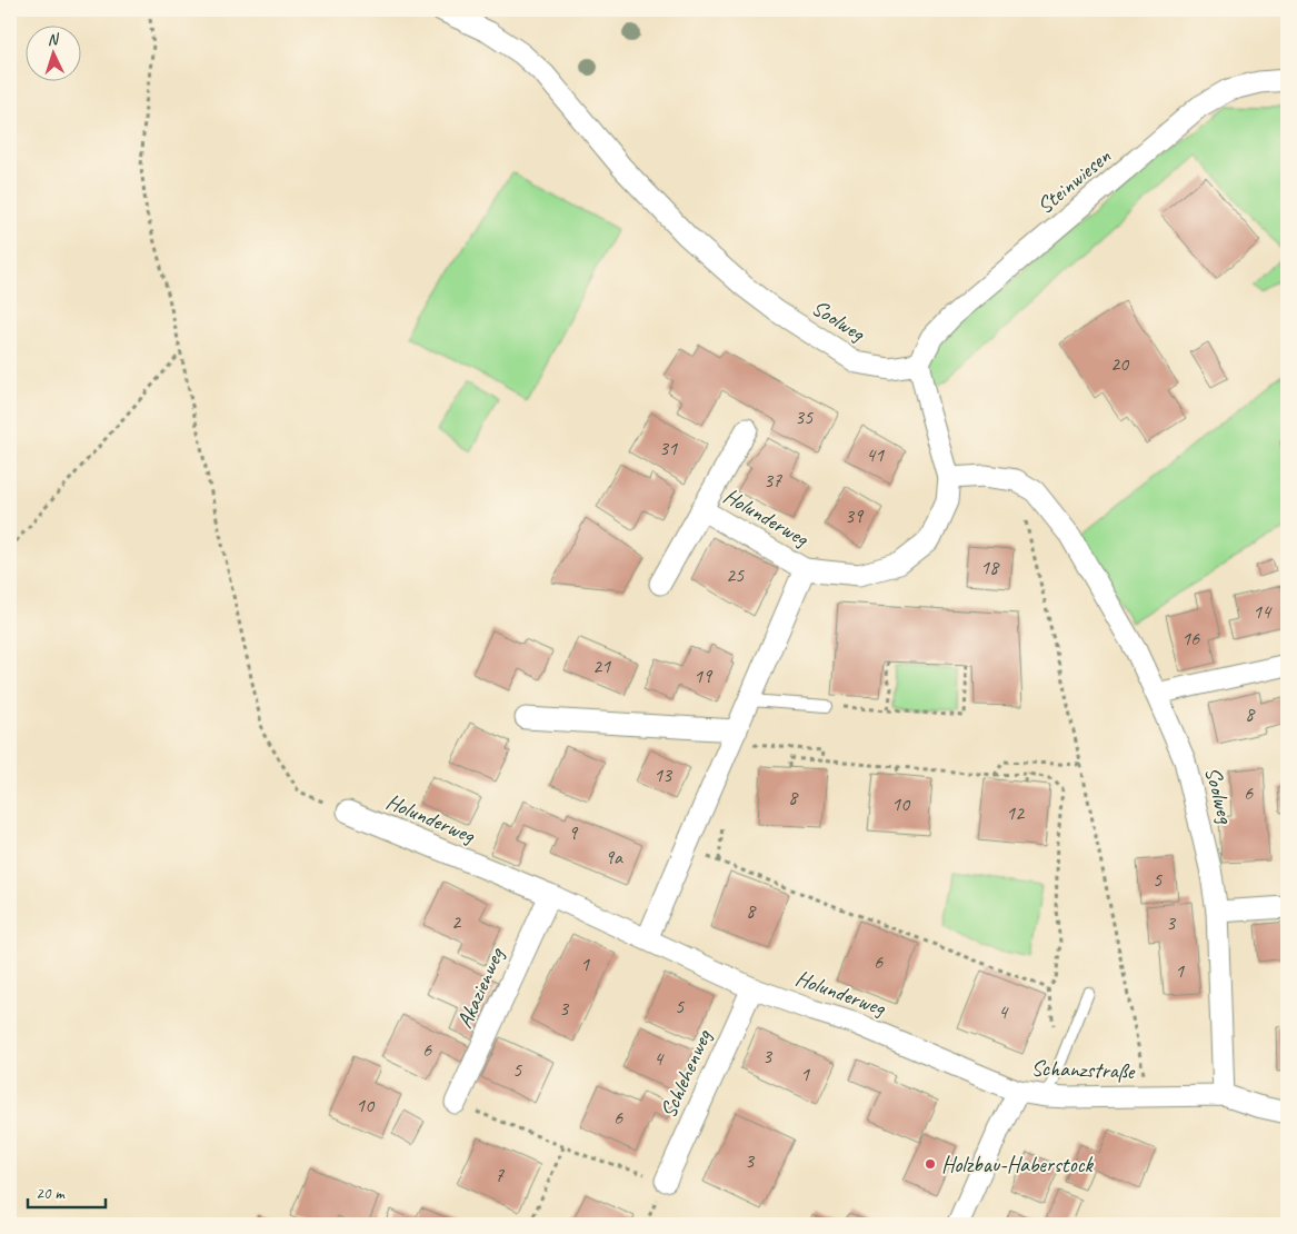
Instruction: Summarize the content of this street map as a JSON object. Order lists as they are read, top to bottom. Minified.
{"streets":{"street":["Steinwiesen","Soolweg","Holunderweg","Akazienweg","Schanzstraße","Schlehenweg"]},"crossings":[["Steinwiesen","Soolweg"],["Soolweg","Holunderweg"],["Soolweg","Schanzstraße"],["Holunderweg","Akazienweg"],["Holunderweg","Schanzstraße"],["Holunderweg","Schlehenweg"]],"places":["Holzbau-Haberstock"],"house_numbers":["20","35","31","41","37","39","18","25","14","16","21","19","8","13","6","8","10","12","9","9a","5","8","2","3","6","1","1","5","3","4","6","3","4","5","1","10","6","3","7"],"scale_bar":"20 m","north":"top"}
